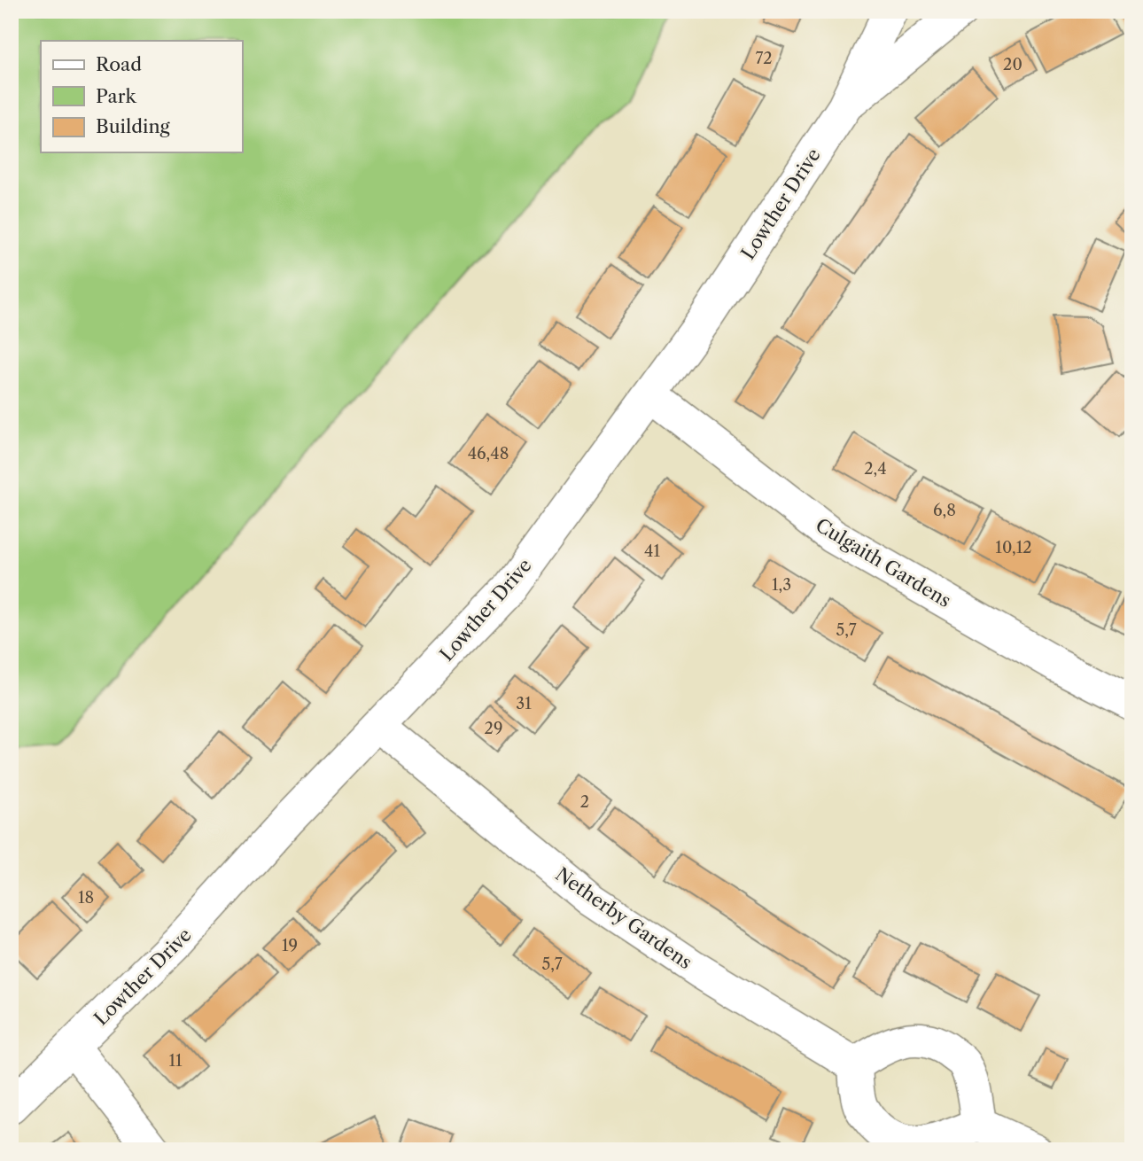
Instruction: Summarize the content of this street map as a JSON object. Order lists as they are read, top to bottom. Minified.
{"streets":{"street":["Lowther Drive","Culgaith Gardens","Netherby Gardens"]},"crossings":[["Lowther Drive","Culgaith Gardens"],["Lowther Drive","Netherby Gardens"]],"house_numbers":["72","20","46,48","2,4","6,8","10,12","41","1,3","5,7","31","29","2","18","19","5,7","11"],"legend":["Road","Park","Building"]}
